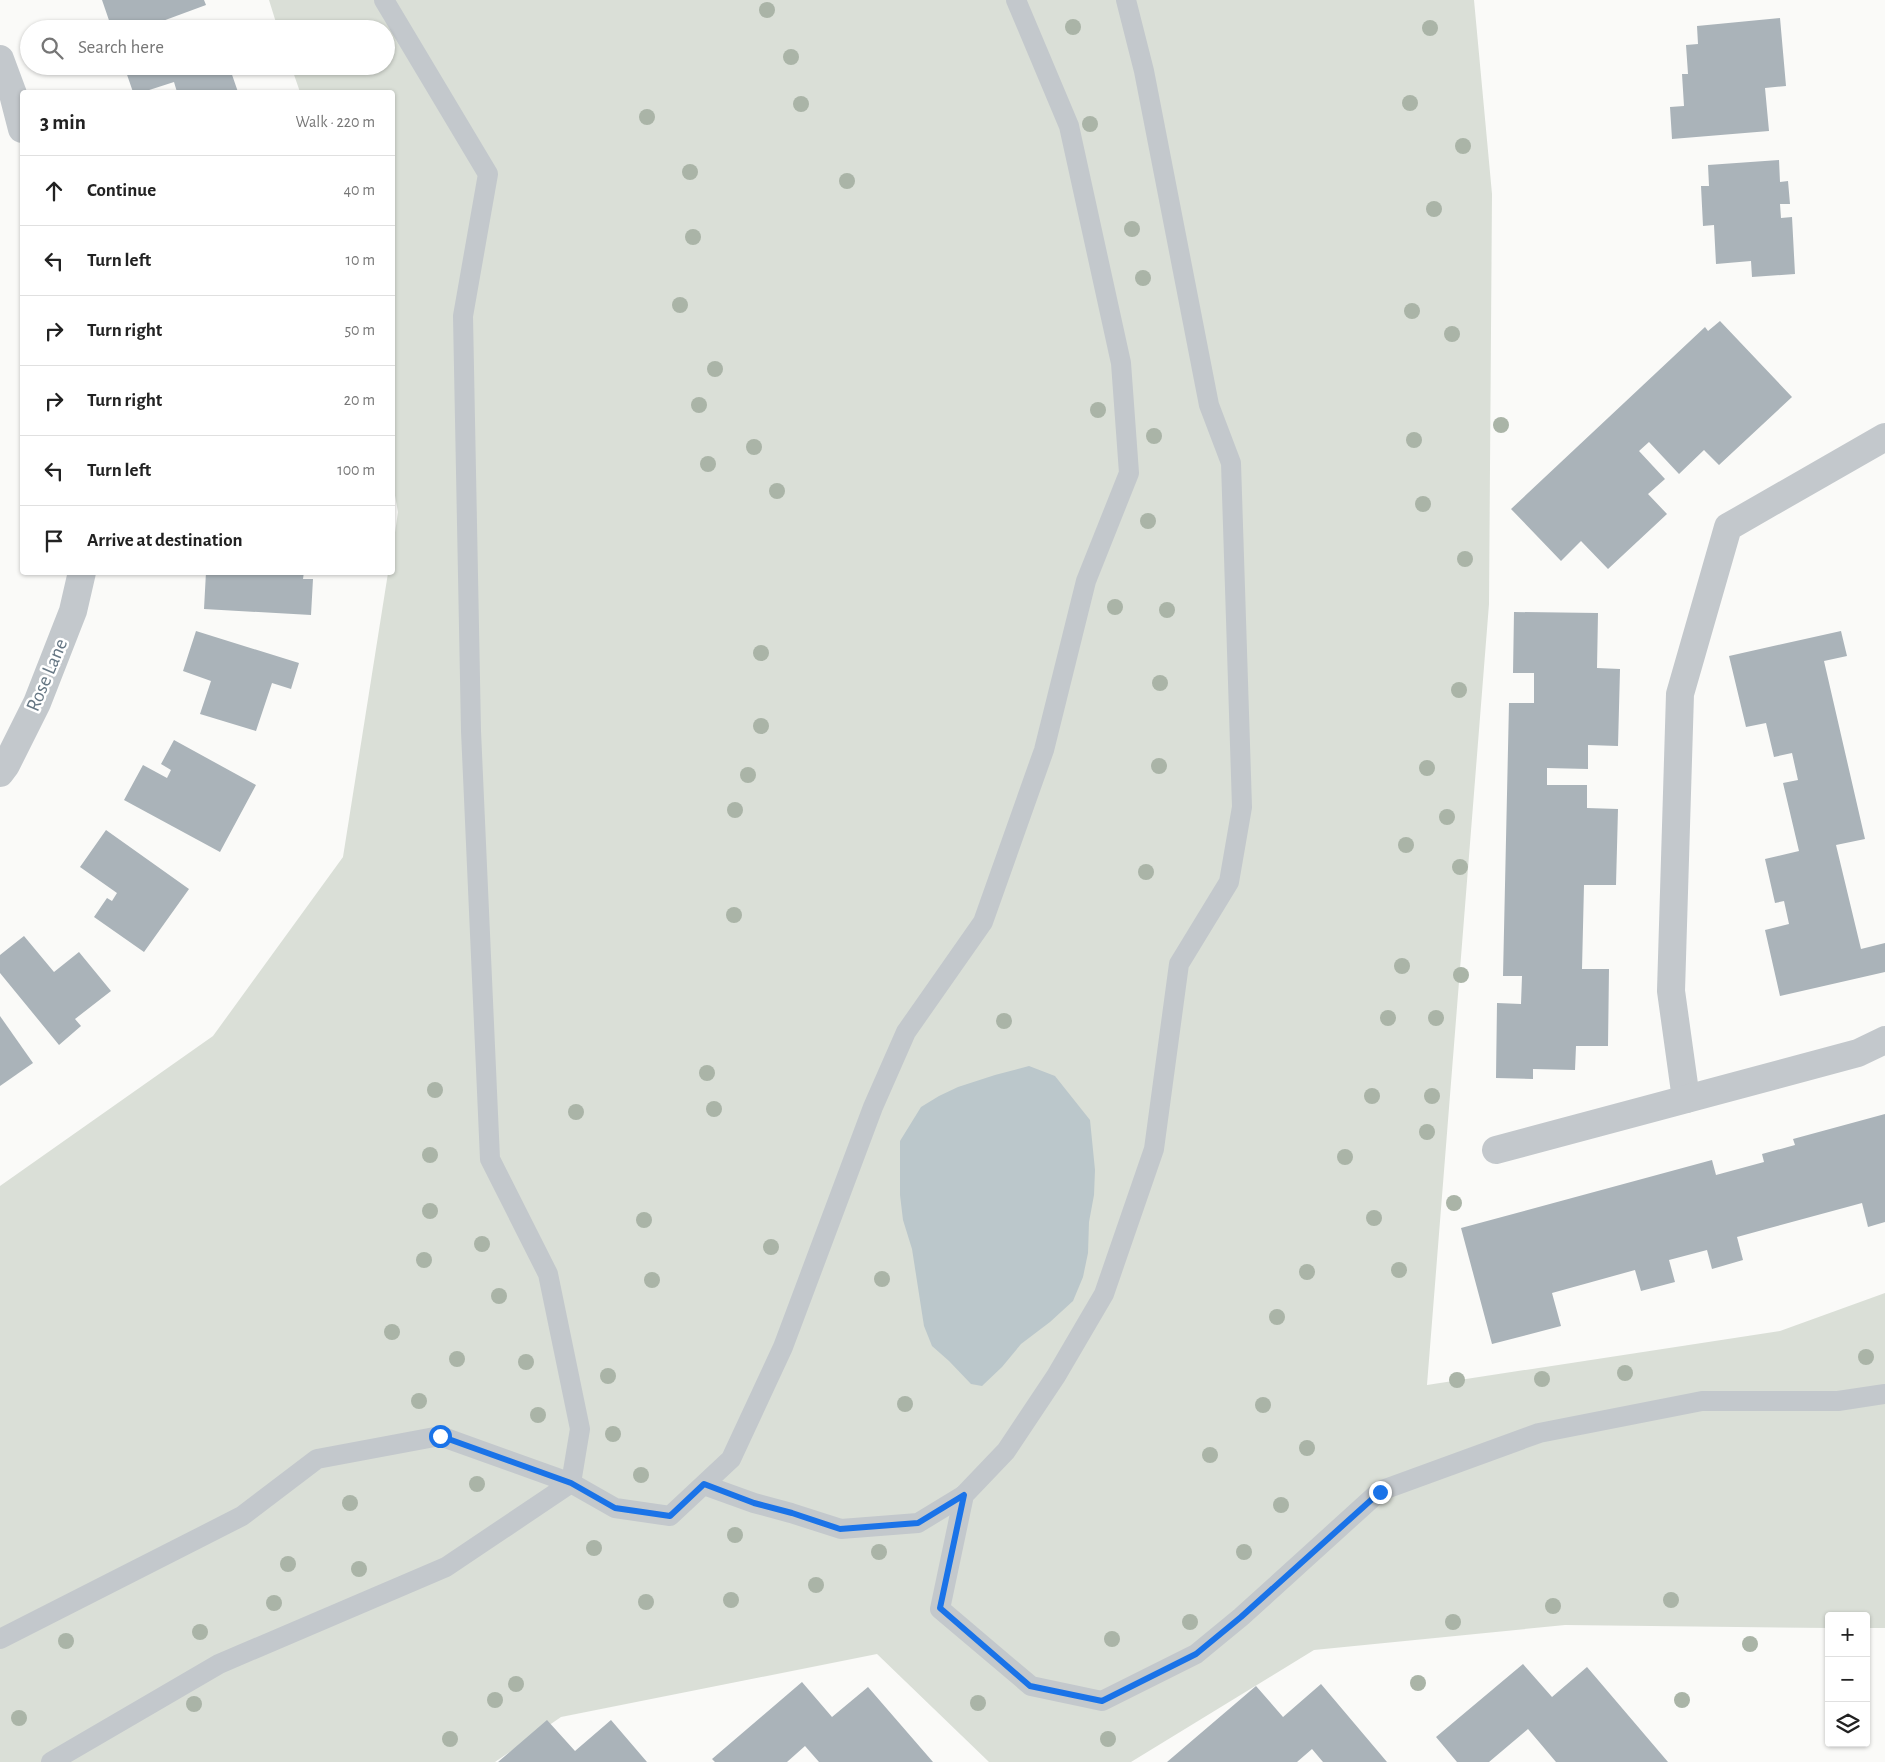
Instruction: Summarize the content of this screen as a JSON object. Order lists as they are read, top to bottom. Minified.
{"streets":{"street":["Rose Lane"]},"page":{"search":"Search here","heading":["3 min","Walk · 220 m"],"list":[["Continue","40 m"],["Turn left","10 m"],["Turn right","50 m"],["Turn right","20 m"],["Turn left","100 m"],"Arrive at destination"],"map_buttons":["+","−"]}}
